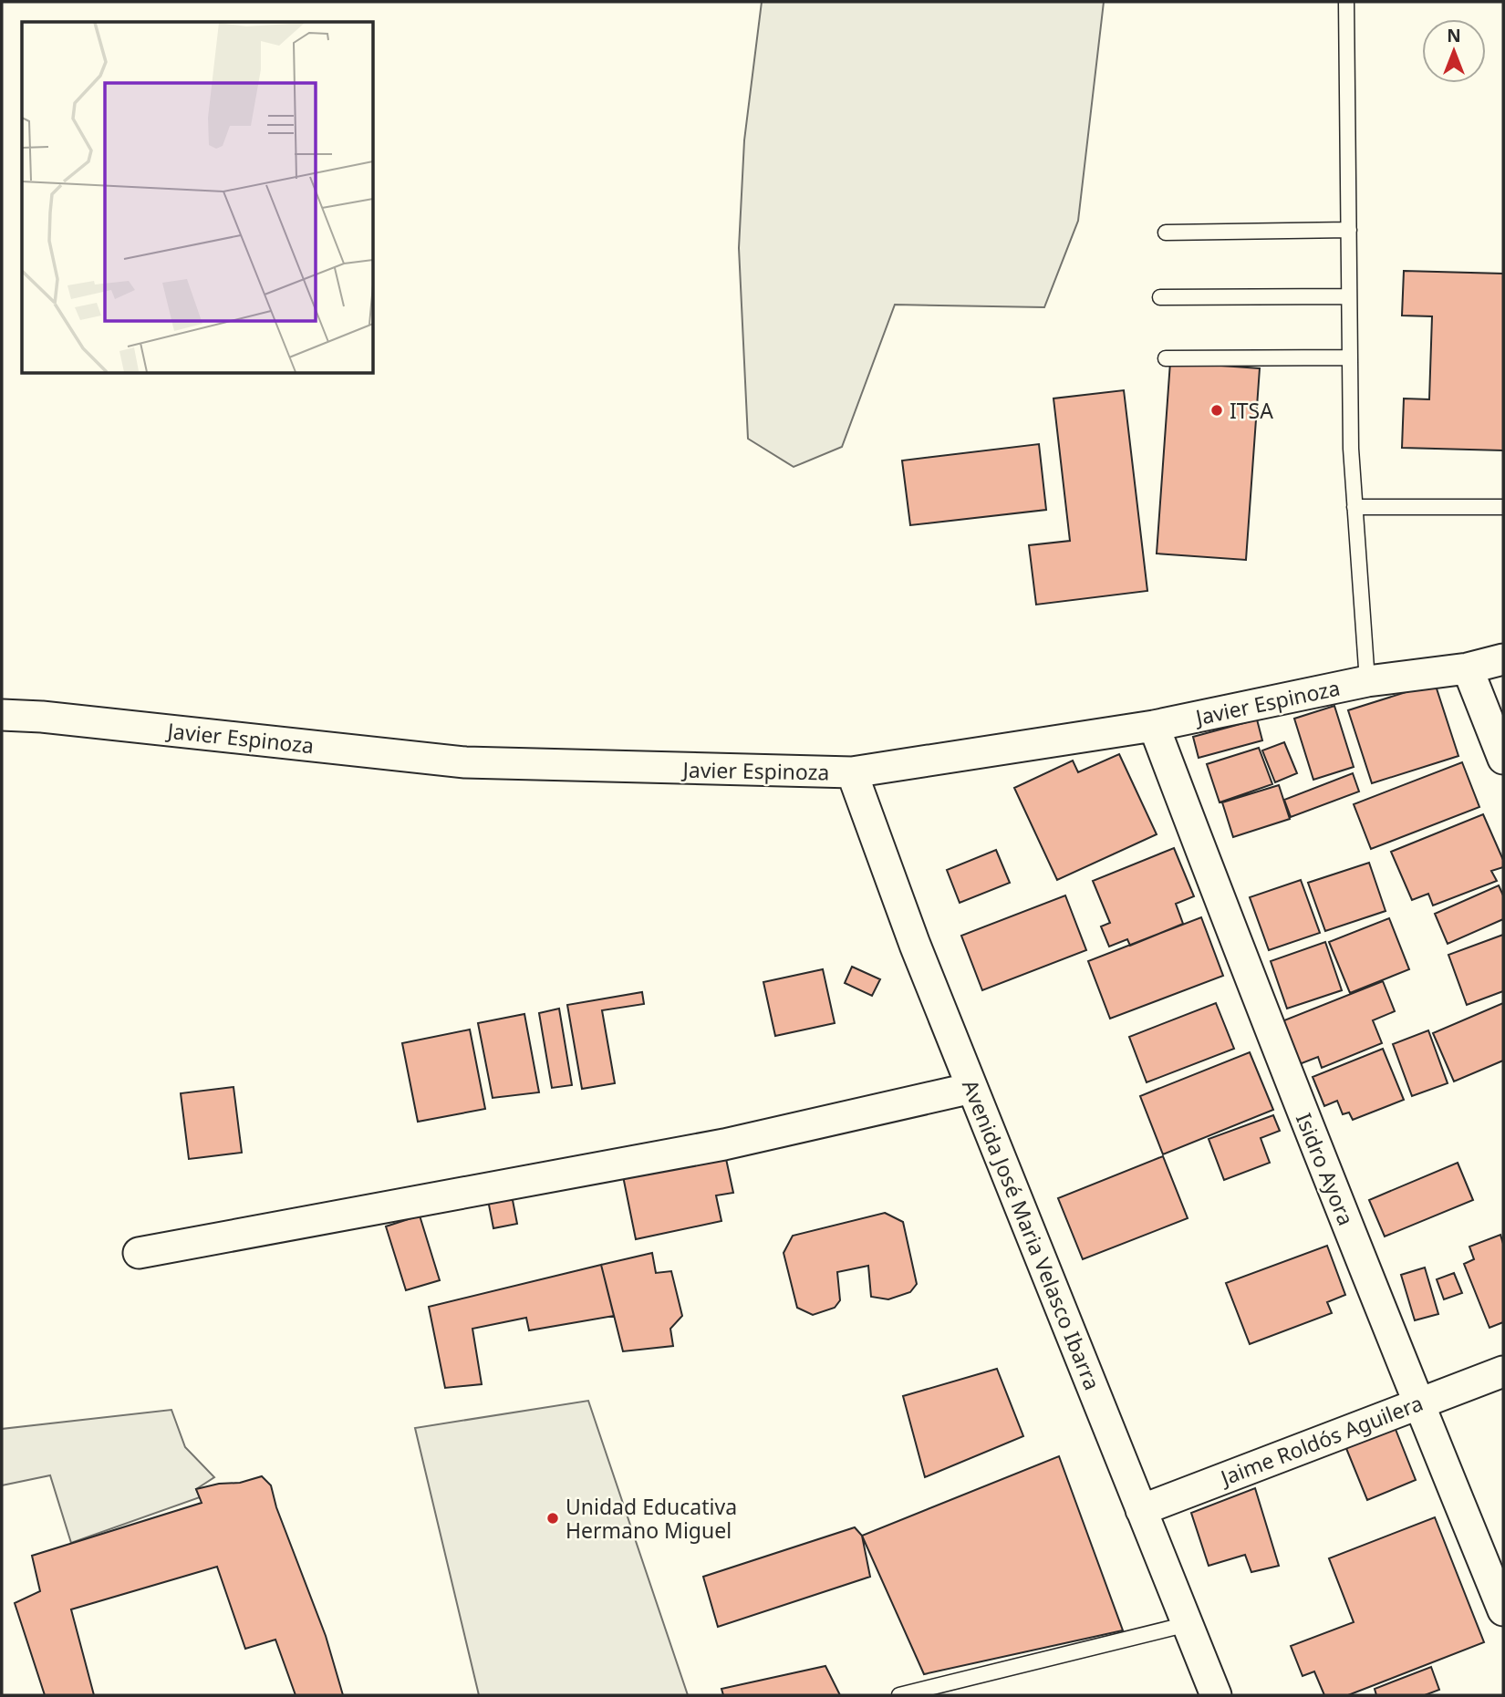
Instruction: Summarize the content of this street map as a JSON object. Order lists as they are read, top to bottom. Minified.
{"streets":{"street":["Javier Espinoza","Isidro Ayora","Avenida José Maria Velasco Ibarra","Jaime Roldós Aguilera"]},"crossings":[["Javier Espinoza","Isidro Ayora"],["Javier Espinoza","Avenida José Maria Velasco Ibarra"],["Isidro Ayora","Jaime Roldós Aguilera"],["Avenida José Maria Velasco Ibarra","Jaime Roldós Aguilera"]],"places":["ITSA","Unidad Educativa Hermano Miguel"],"north":"top"}
